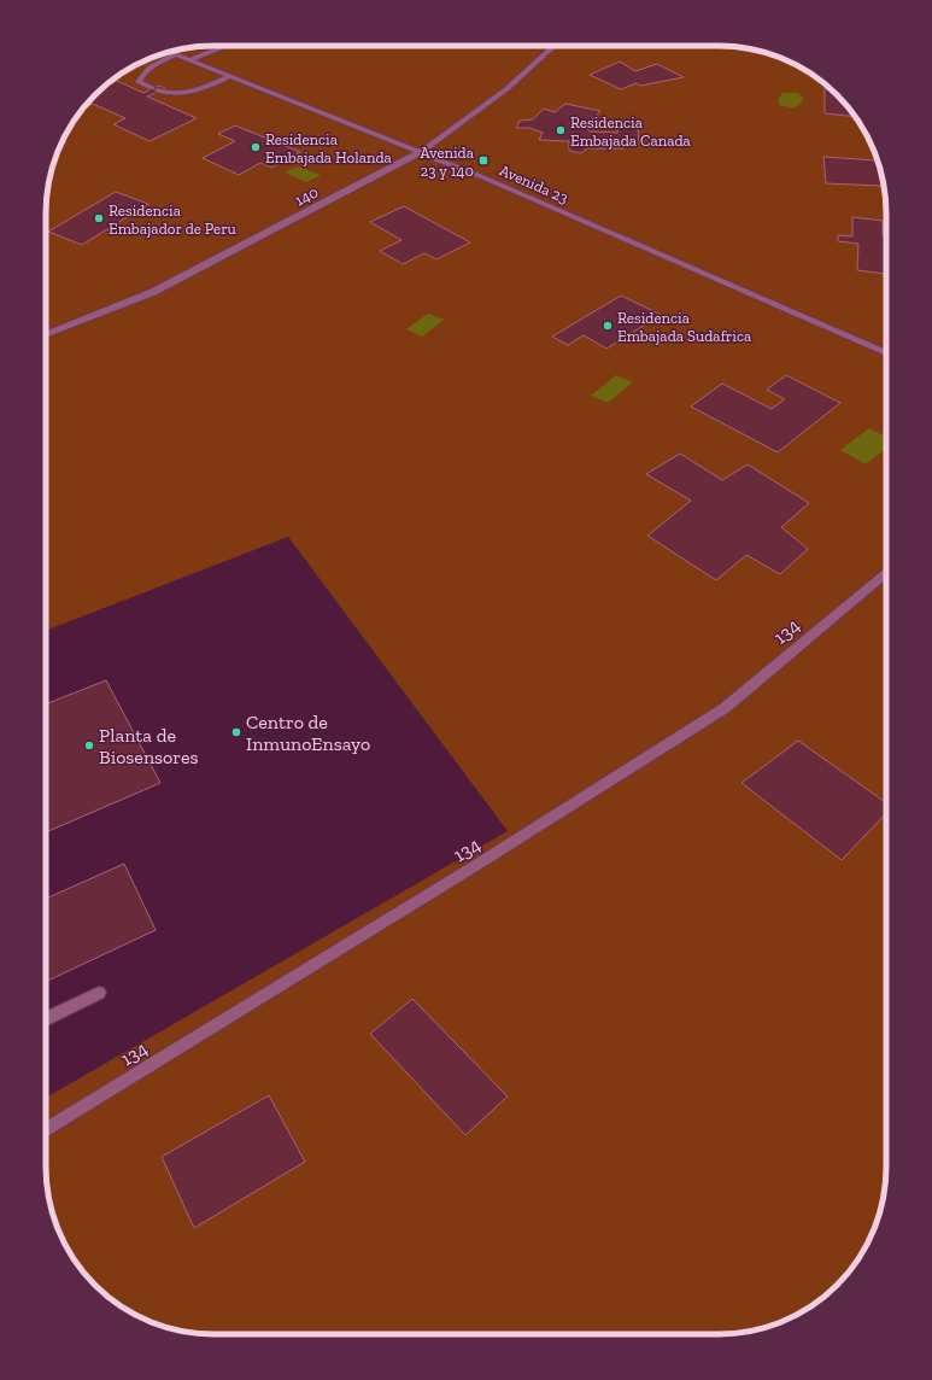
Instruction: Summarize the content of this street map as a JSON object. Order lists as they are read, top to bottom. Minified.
{"streets":{"street":["Avenida 23","140","134"]},"crossings":[["Avenida 23","140"]],"places":{"other":["Residencia Embajada Canada","Residencia Embajada Holanda","Residencia Embajador de Peru","Residencia Embajada Sudafrica","Centro de InmunoEnsayo","Planta de Biosensores"],"transit":["Avenida 23 y 140"]}}
